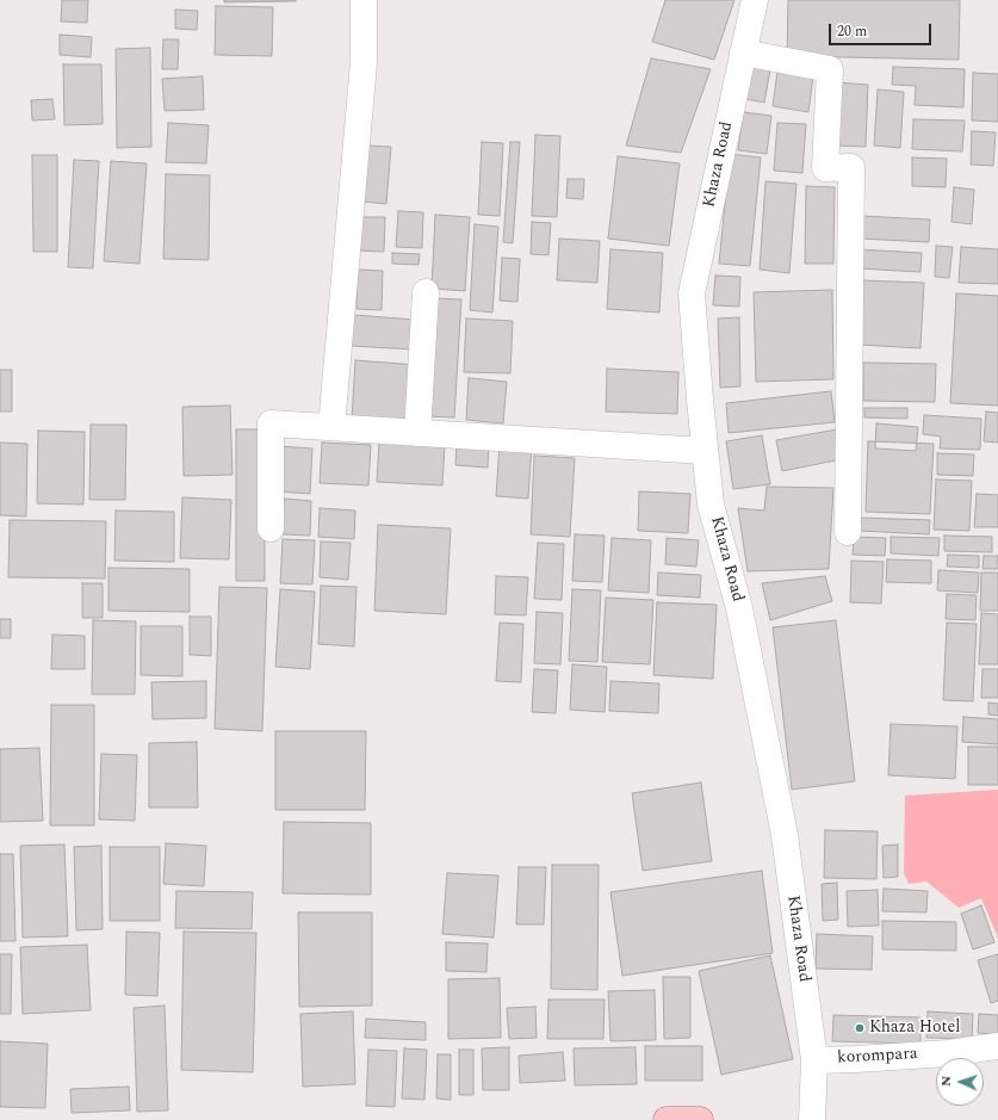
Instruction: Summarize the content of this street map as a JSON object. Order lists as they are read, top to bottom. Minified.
{"streets":{"street":["Khaza Road","korompara"]},"crossings":[["Khaza Road","korompara"]],"places":["Khaza Hotel"],"scale_bar":"20 m","north":"left"}
